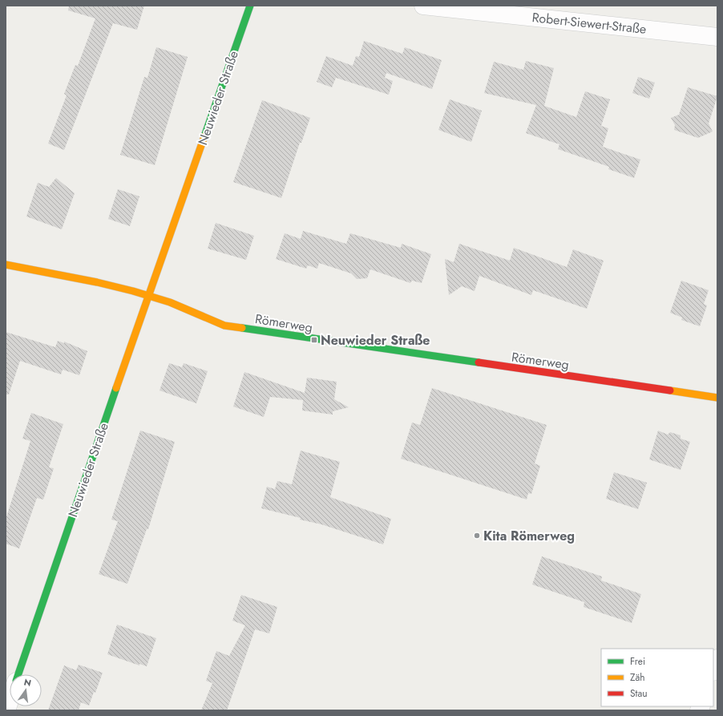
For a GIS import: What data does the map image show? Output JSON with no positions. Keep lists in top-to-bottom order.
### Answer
{
  "streets": {
    "street": ["Robert-Siewert-Straße", "Neuwieder Straße", "Römerweg"]
  },
  "crossings": [
    ["Neuwieder Straße", "Römerweg"]
  ],
  "places": {
    "transit": ["Neuwieder Straße"],
    "other": ["Kita Römerweg"]
  },
  "legend": ["Frei", "Zäh", "Stau"],
  "north": "top"
}
